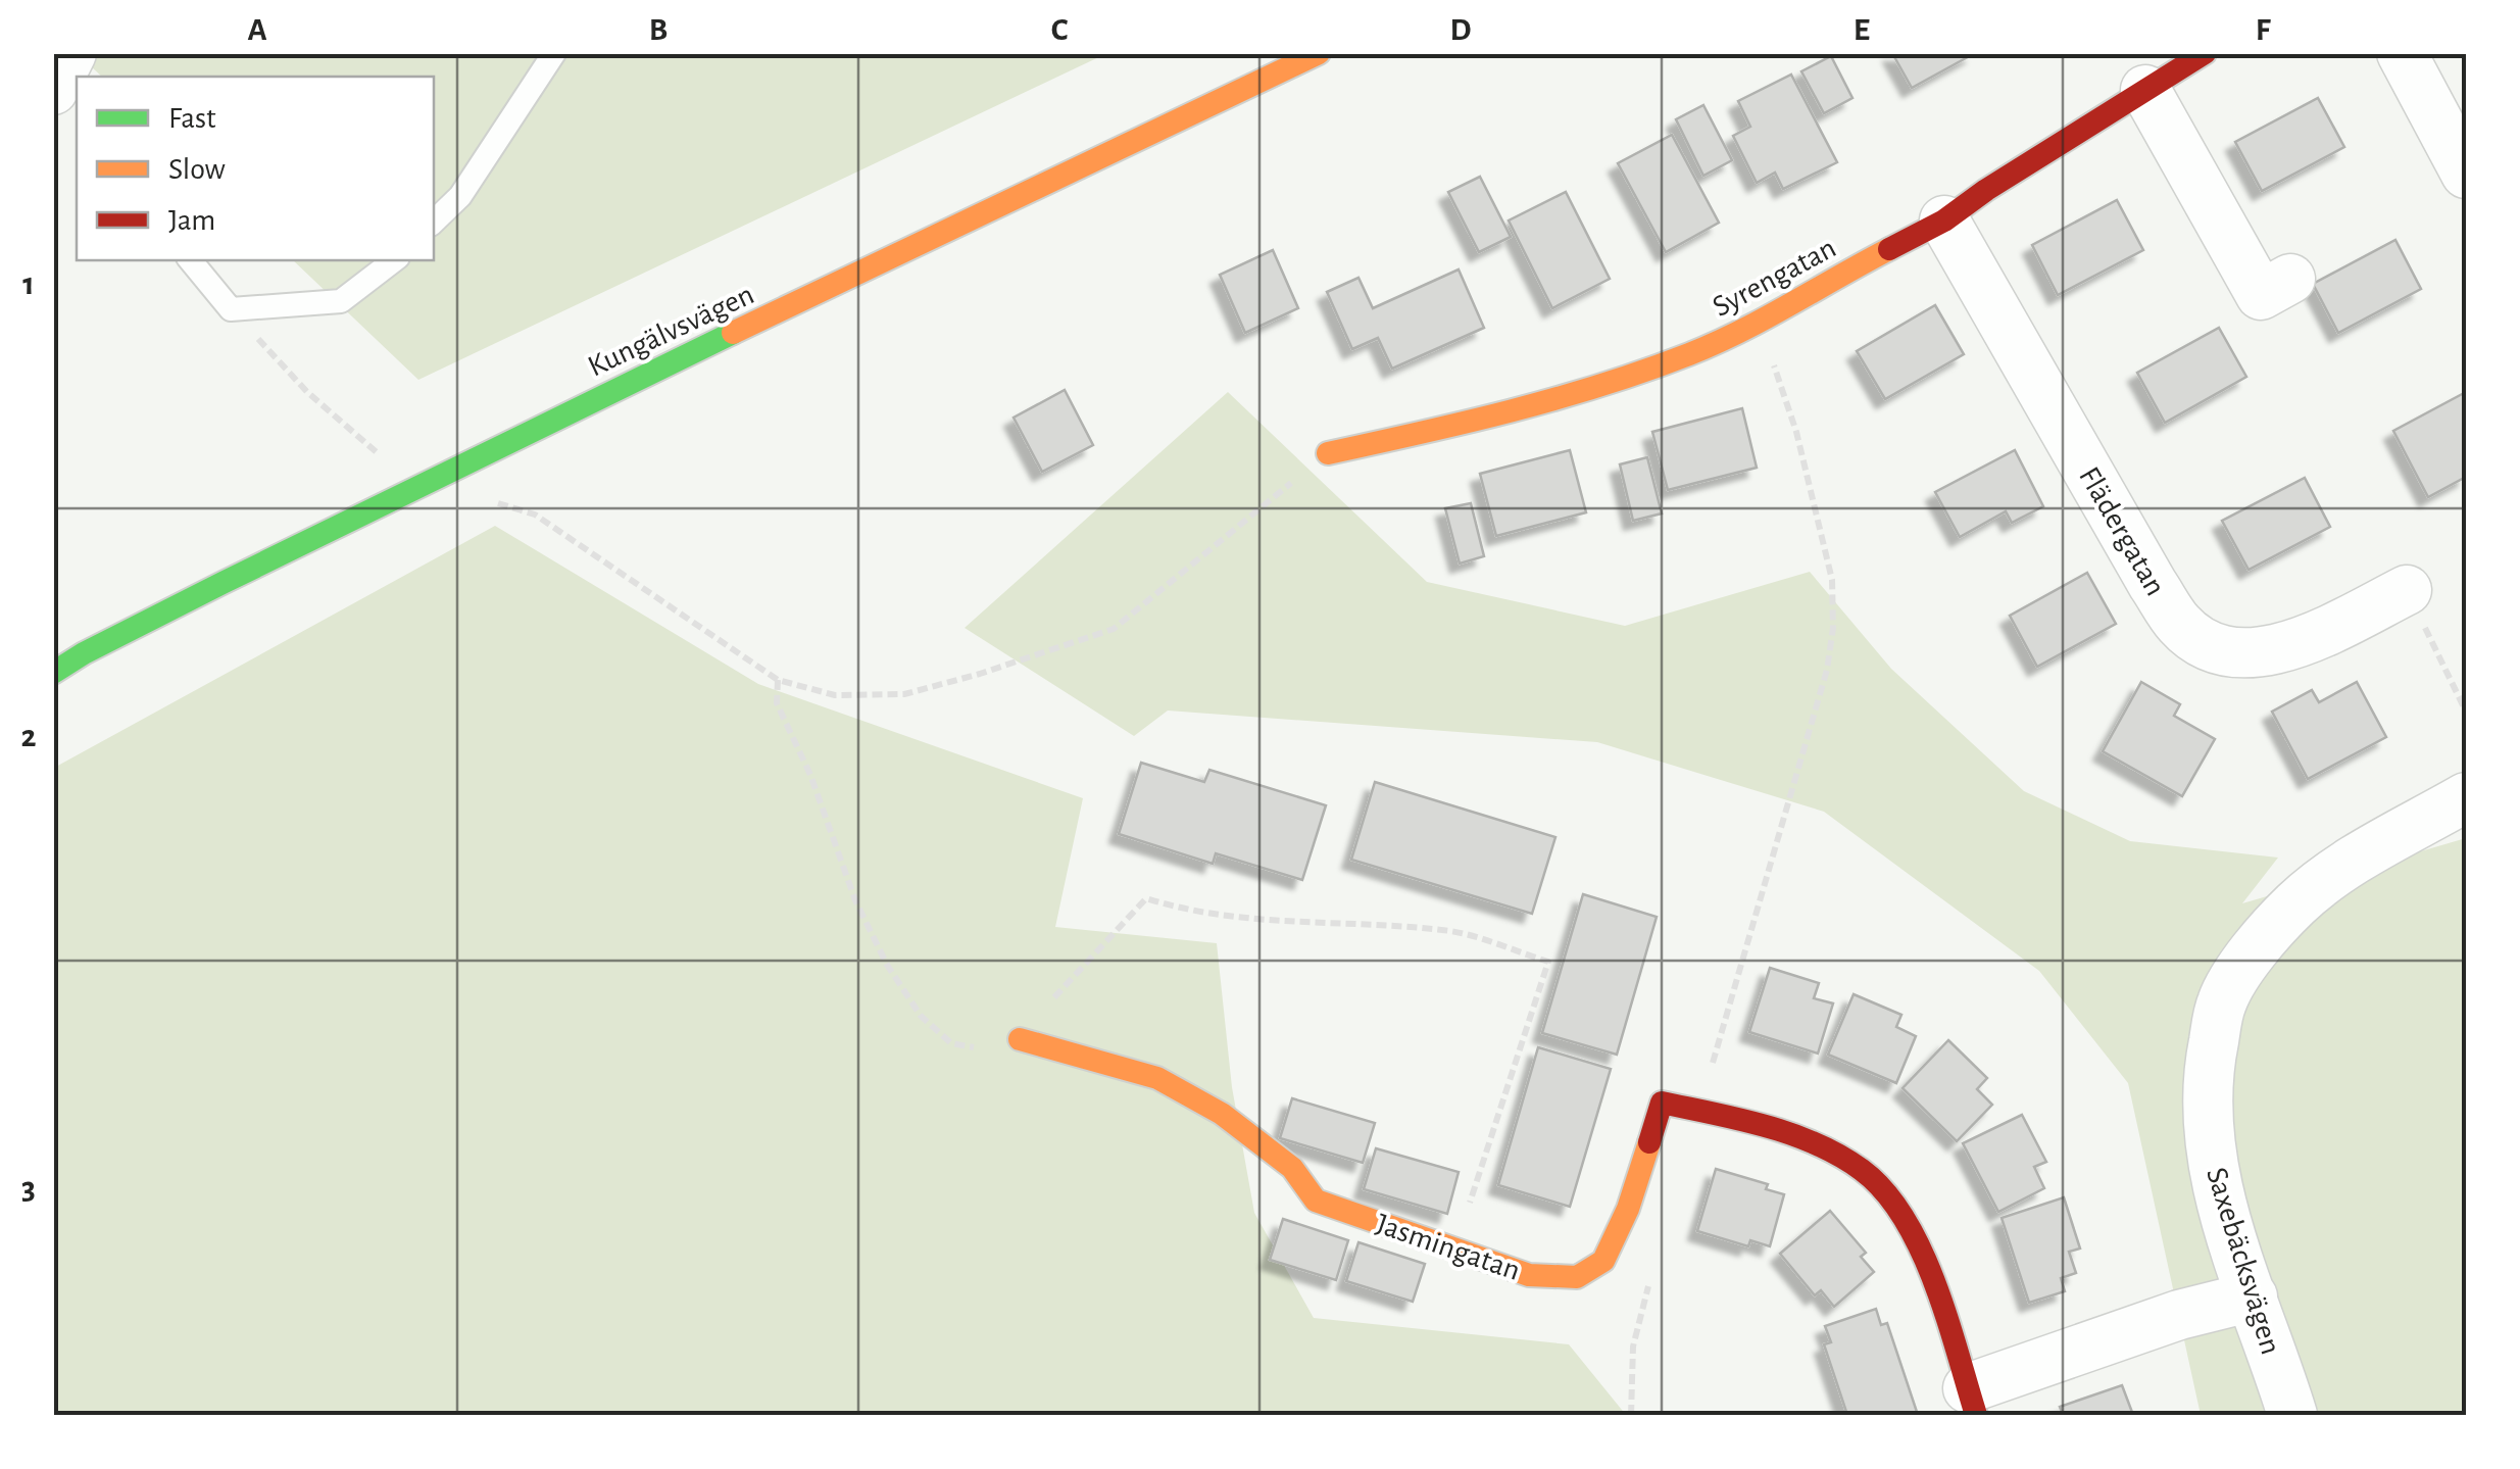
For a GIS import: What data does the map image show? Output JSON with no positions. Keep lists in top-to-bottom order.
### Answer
{
  "streets": {
    "street": [
      "Syrengatan",
      "Kungälvsvägen",
      "Flädergatan",
      "Jasmingatan",
      "Saxebäcksvägen"
    ]
  },
  "crossings": [
    ["Syrengatan", "Flädergatan"],
    ["Jasmingatan", "Saxebäcksvägen"]
  ],
  "legend": ["Fast", "Slow", "Jam"],
  "grid": {
    "columns": [
      "A",
      "B",
      "C",
      "D",
      "E",
      "F"
    ],
    "rows": ["1", "2", "3"]
  }
}
